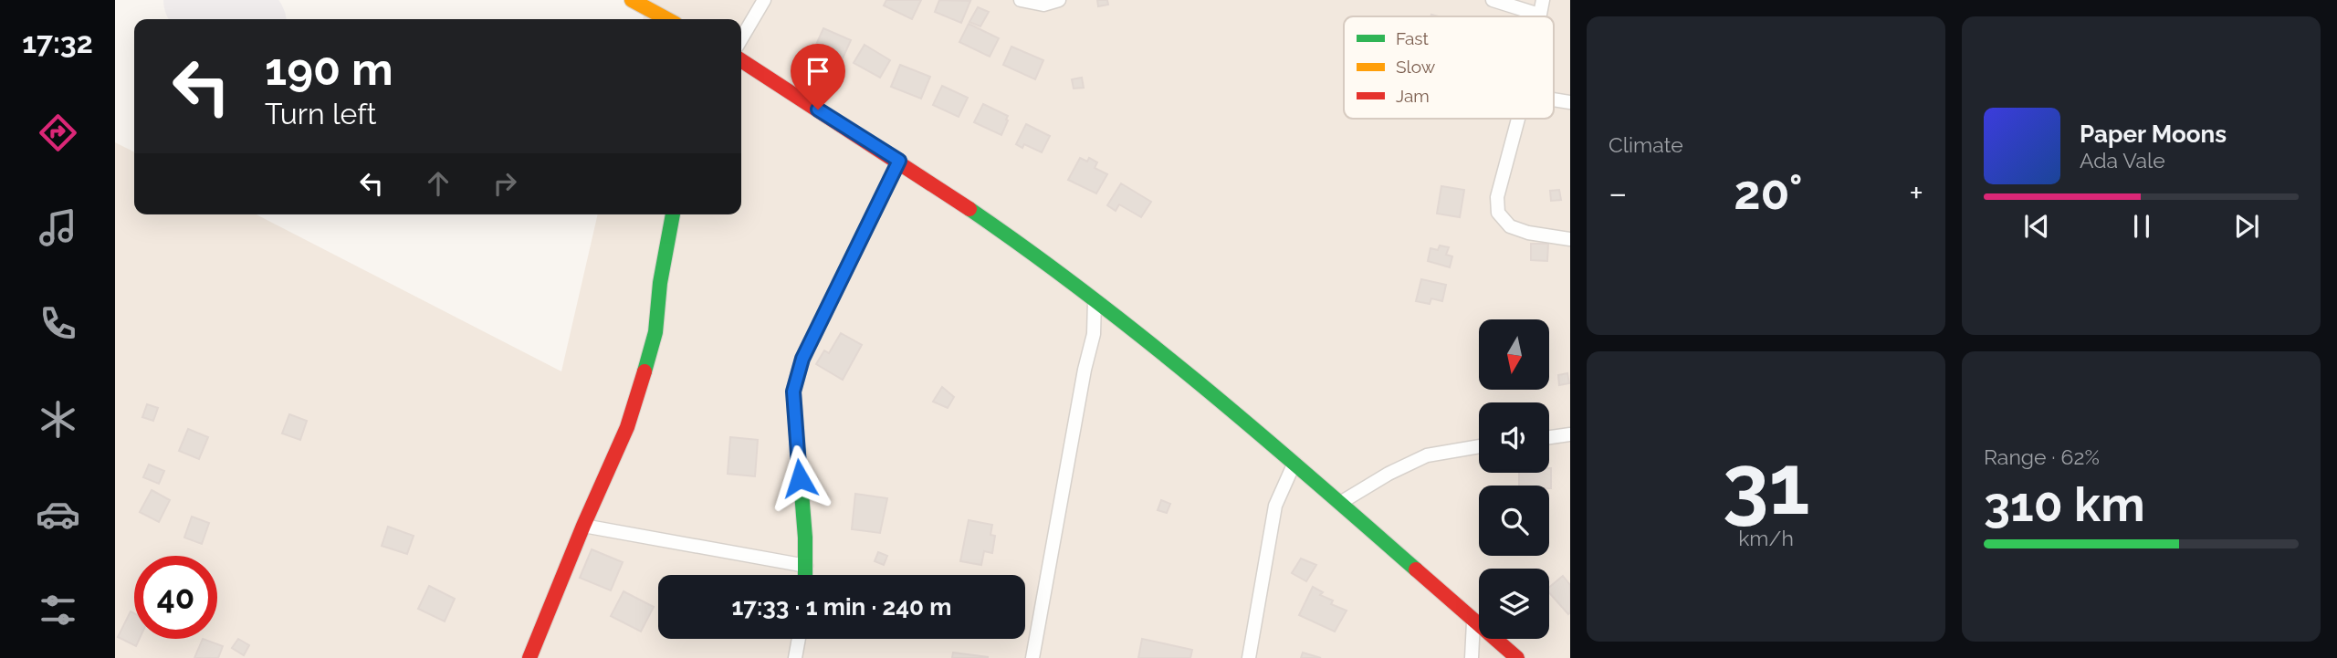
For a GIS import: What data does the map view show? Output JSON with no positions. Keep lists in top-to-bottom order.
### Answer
{
  "legend": ["Fast", "Slow", "Jam"],
  "north": "bottom",
  "page": {
    "tabs": "17:32",
    "tile": [
      "Climate",
      ["31", "km/h"],
      ["Range · 62%", "310 km"]
    ],
    "turn": ["190 m", "Turn left"],
    "song": ["Paper Moons", "Ada Vale"],
    "heat": ["−", "20°", "+"],
    "limit": "40",
    "trip": "17:33 · 1 min · 240 m"
  }
}
